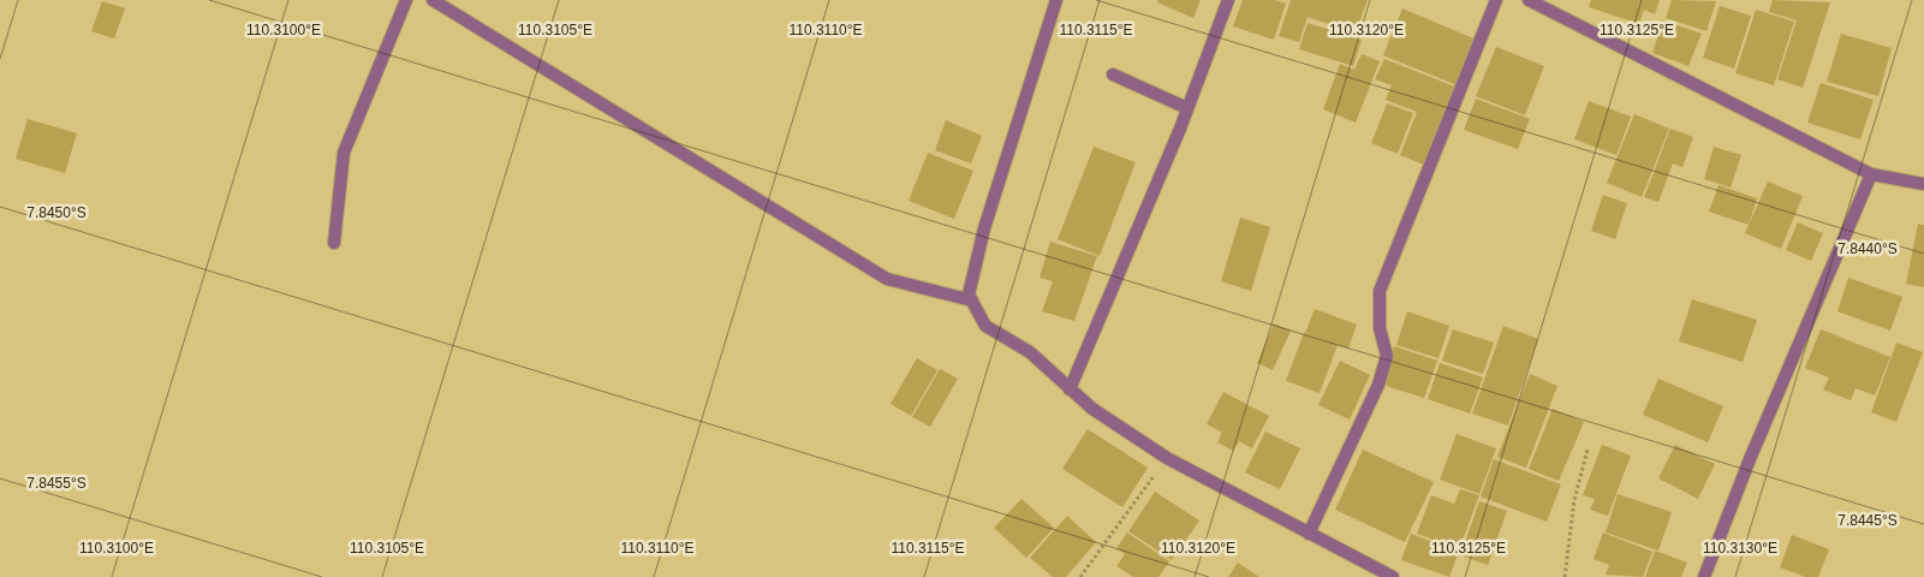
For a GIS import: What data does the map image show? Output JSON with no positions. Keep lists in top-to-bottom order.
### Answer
{
  "coordinates": [
    "110.3100°E",
    "110.3105°E",
    "110.3110°E",
    "110.3115°E",
    "110.3120°E",
    "110.3125°E",
    "7.8450°S",
    "7.8440°S",
    "7.8455°S",
    "7.8445°S",
    "110.3130°E"
  ]
}
